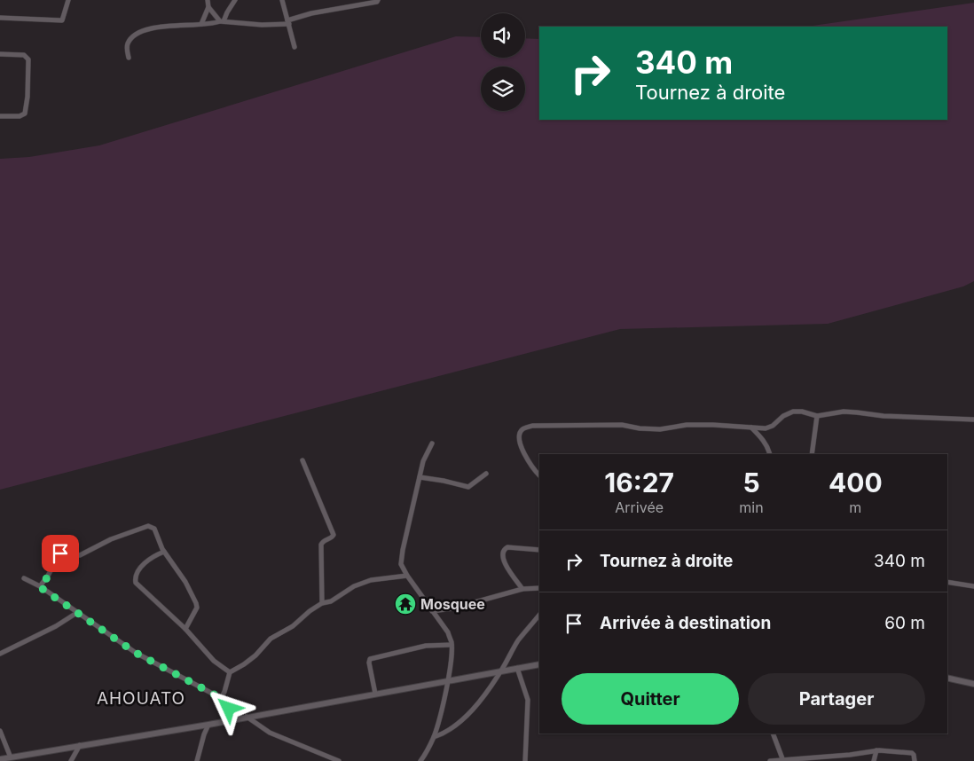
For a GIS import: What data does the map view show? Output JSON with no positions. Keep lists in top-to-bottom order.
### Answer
{
  "districts": ["AHOUATO"],
  "places": {
    "temple": ["Mosquee"]
  },
  "page": {
    "turn": ["340 m", "Tournez à droite"],
    "eta": [
      "16:27",
      "Arrivée",
      "5",
      "min",
      "400",
      "m"
    ],
    "list": [
      {
        "name": "Tournez à droite",
        "value": "340 m"
      },
      {
        "name": "Arrivée à destination",
        "value": "60 m"
      }
    ],
    "buttons": ["Quitter", "Partager"]
  }
}
